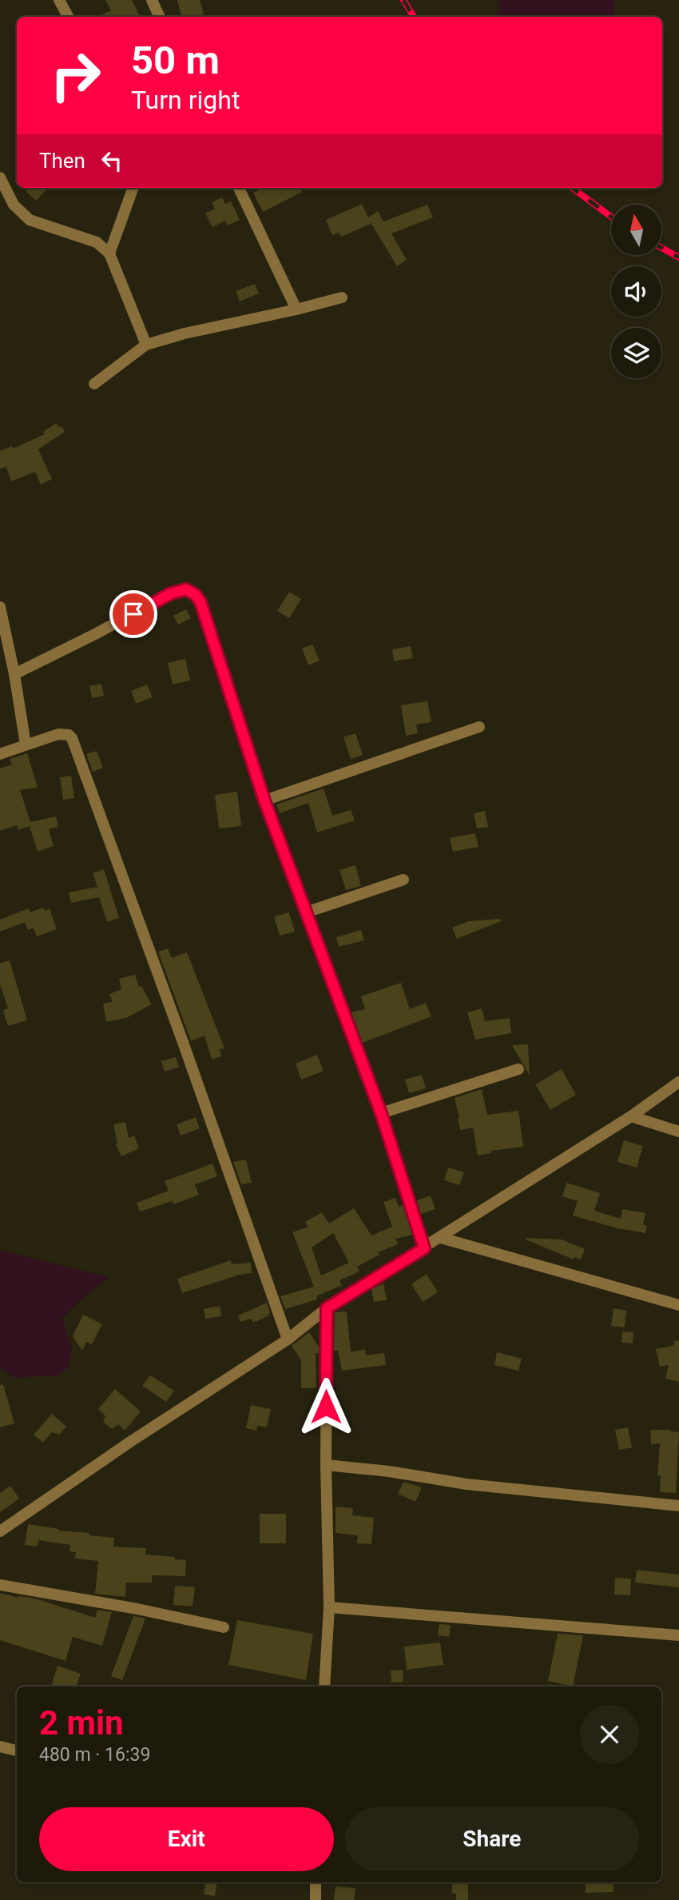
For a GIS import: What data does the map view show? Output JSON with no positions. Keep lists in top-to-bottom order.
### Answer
{
  "north": "top",
  "page": {
    "turn": ["50 m", "Turn right"],
    "then": "Then",
    "heading": ["2 min", "480 m · 16:39"],
    "buttons": ["Exit", "Share"]
  }
}
